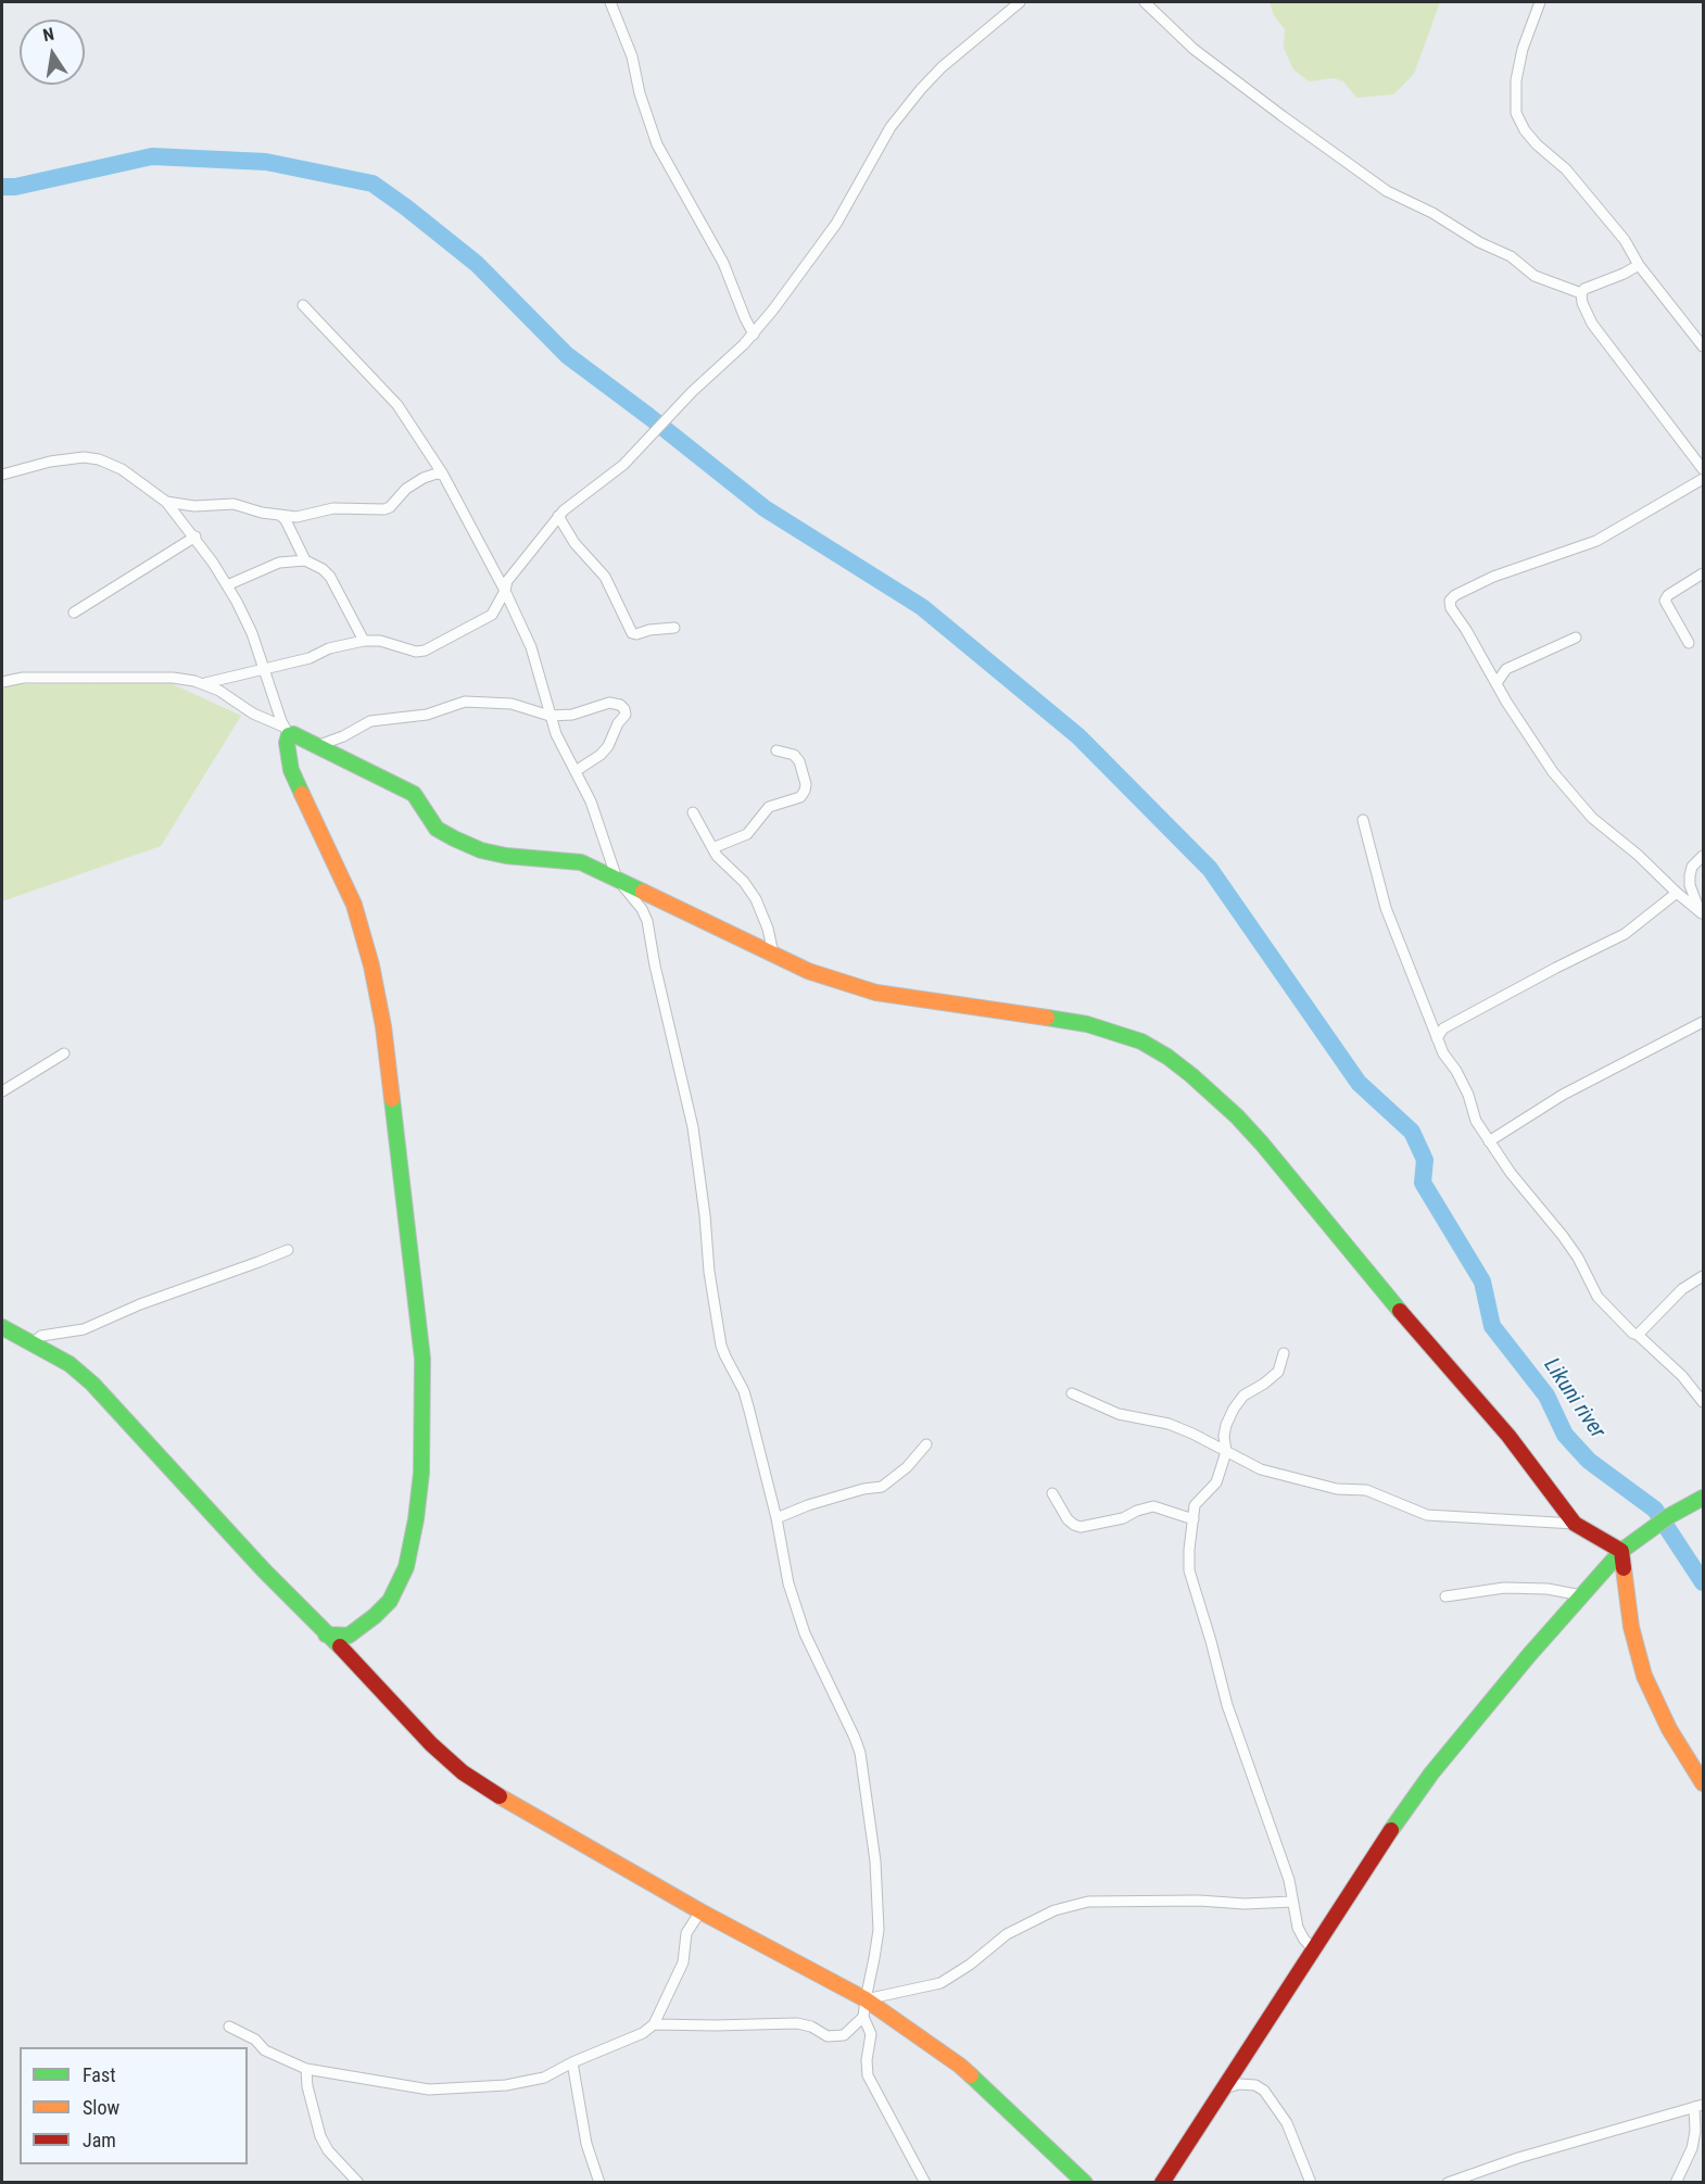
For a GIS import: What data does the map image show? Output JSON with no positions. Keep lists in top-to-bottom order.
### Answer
{
  "water": ["Likuni river"],
  "legend": ["Fast", "Slow", "Jam"],
  "north": "top"
}
